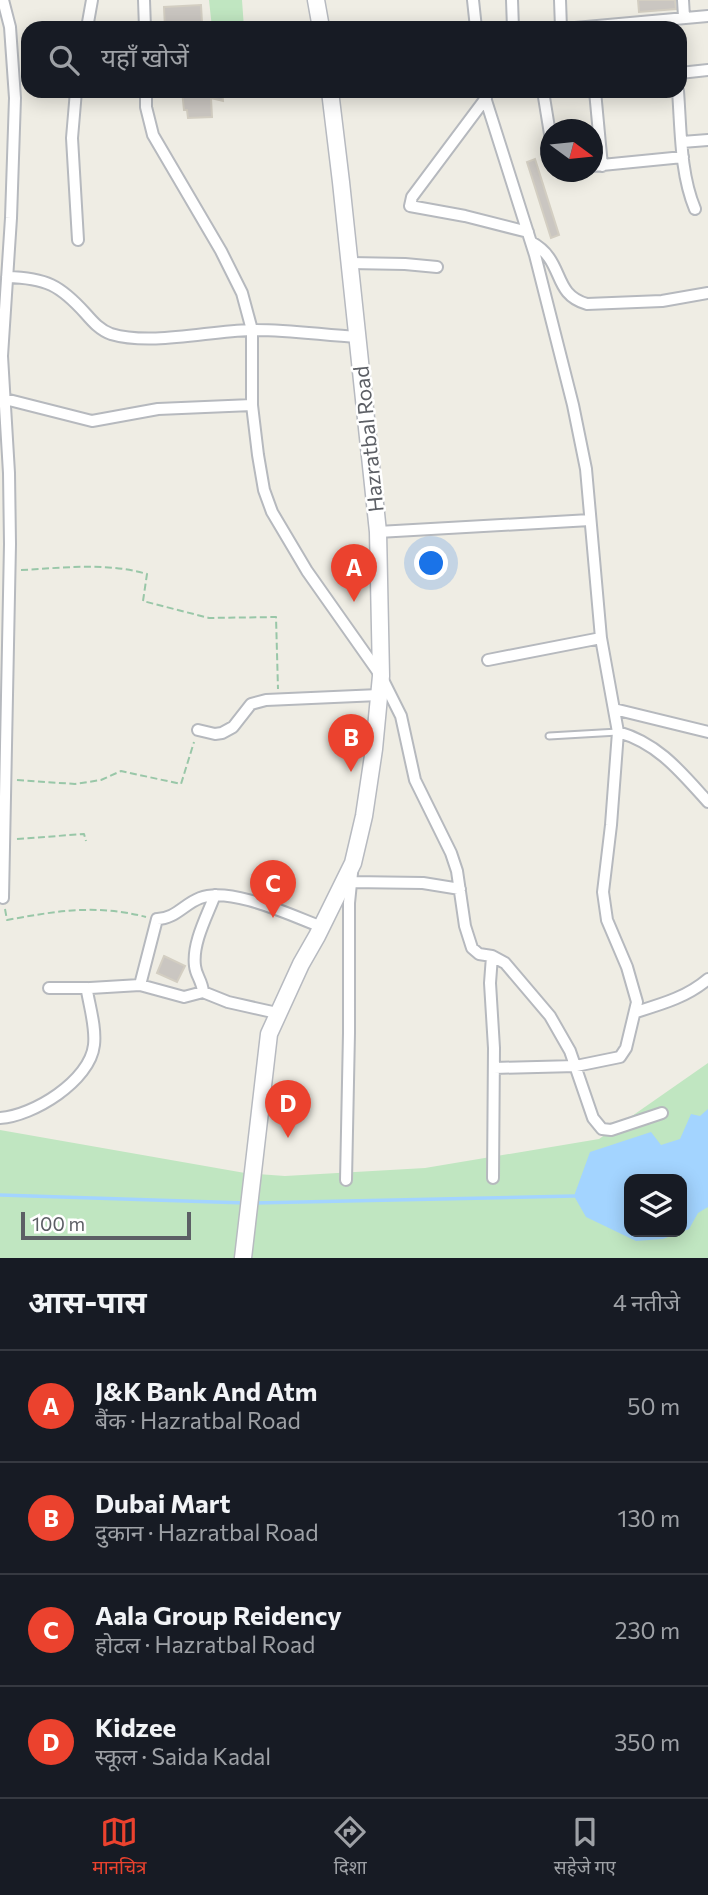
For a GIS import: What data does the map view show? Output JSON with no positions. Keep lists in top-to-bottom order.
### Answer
{
  "streets": {
    "main road": ["Hazratbal Road"]
  },
  "scale_bar": "100 m",
  "north": "right",
  "page": {
    "search": "यहाँ खोजें",
    "pins": [
      "A",
      "B",
      "C",
      "D"
    ],
    "scale": "100 m",
    "heading": ["आस-पास", "4 नतीजे"],
    "list": [
      {
        "mark": "A",
        "name": "J&K Bank And Atm",
        "note": "बैंक · Hazratbal Road",
        "value": "50 m"
      },
      {
        "mark": "B",
        "name": "Dubai Mart",
        "note": "दुकान · Hazratbal Road",
        "value": "130 m"
      },
      {
        "mark": "C",
        "name": "Aala Group Reidency",
        "note": "होटल · Hazratbal Road",
        "value": "230 m"
      },
      {
        "mark": "D",
        "name": "Kidzee",
        "note": "स्कूल · Saida Kadal",
        "value": "350 m"
      }
    ],
    "nav": ["मानचित्र", "दिशा", "सहेजे गए"]
  }
}
